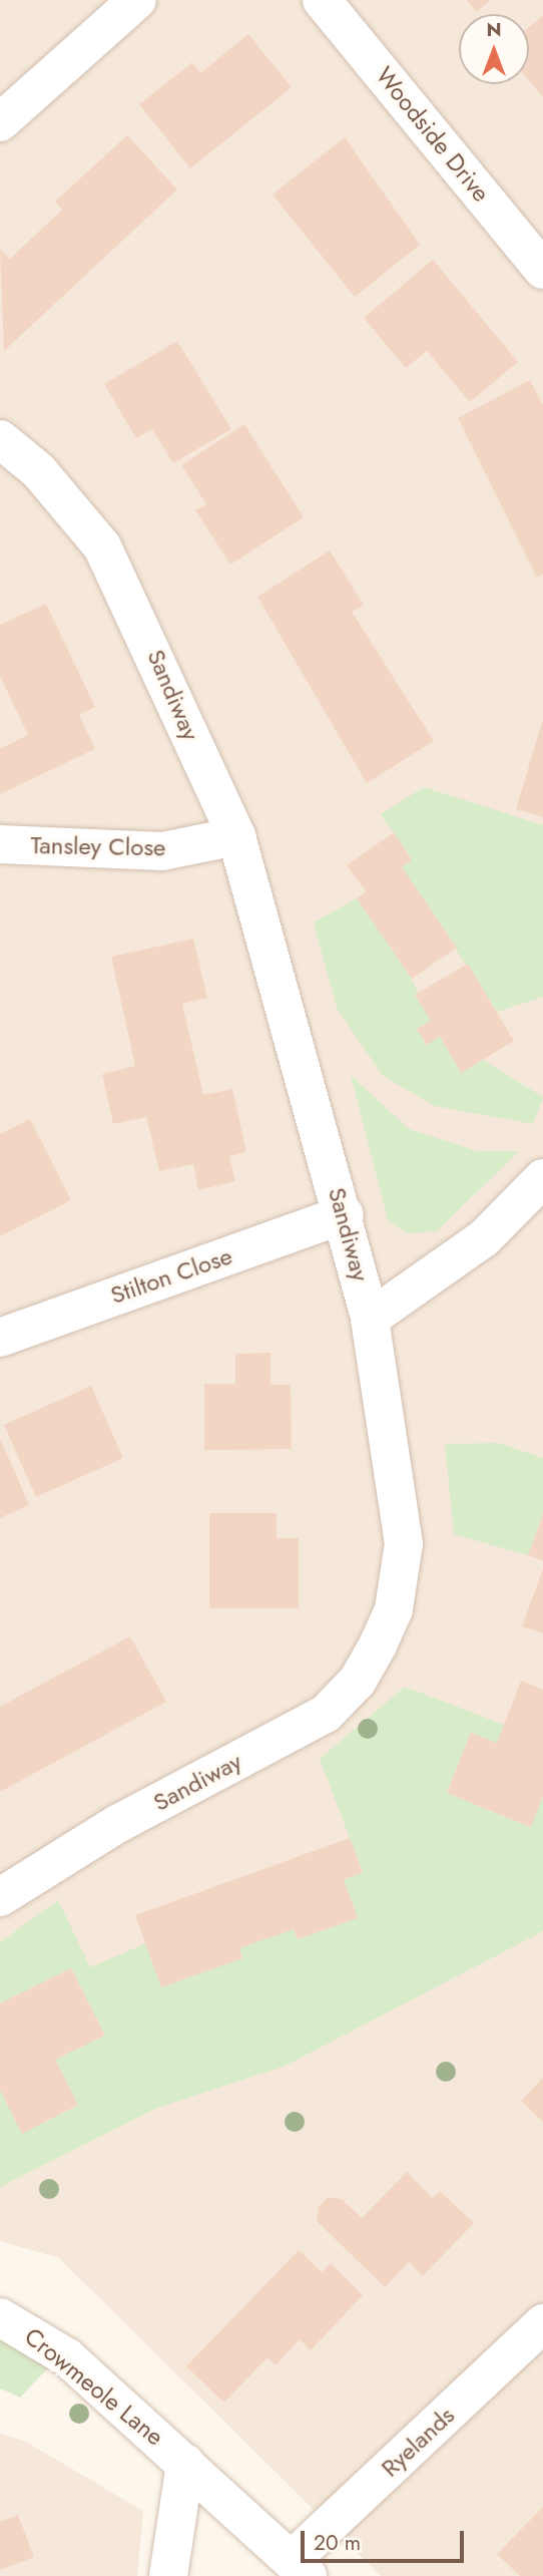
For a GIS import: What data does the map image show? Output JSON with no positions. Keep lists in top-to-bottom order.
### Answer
{
  "streets": {
    "street": [
      "Woodside Drive",
      "Sandiway",
      "Tansley Close",
      "Stilton Close",
      "Crowmeole Lane",
      "Ryelands"
    ]
  },
  "crossings": [
    ["Sandiway", "Tansley Close"],
    ["Sandiway", "Stilton Close"],
    ["Crowmeole Lane", "Ryelands"]
  ],
  "scale_bar": "20 m",
  "north": "top"
}
